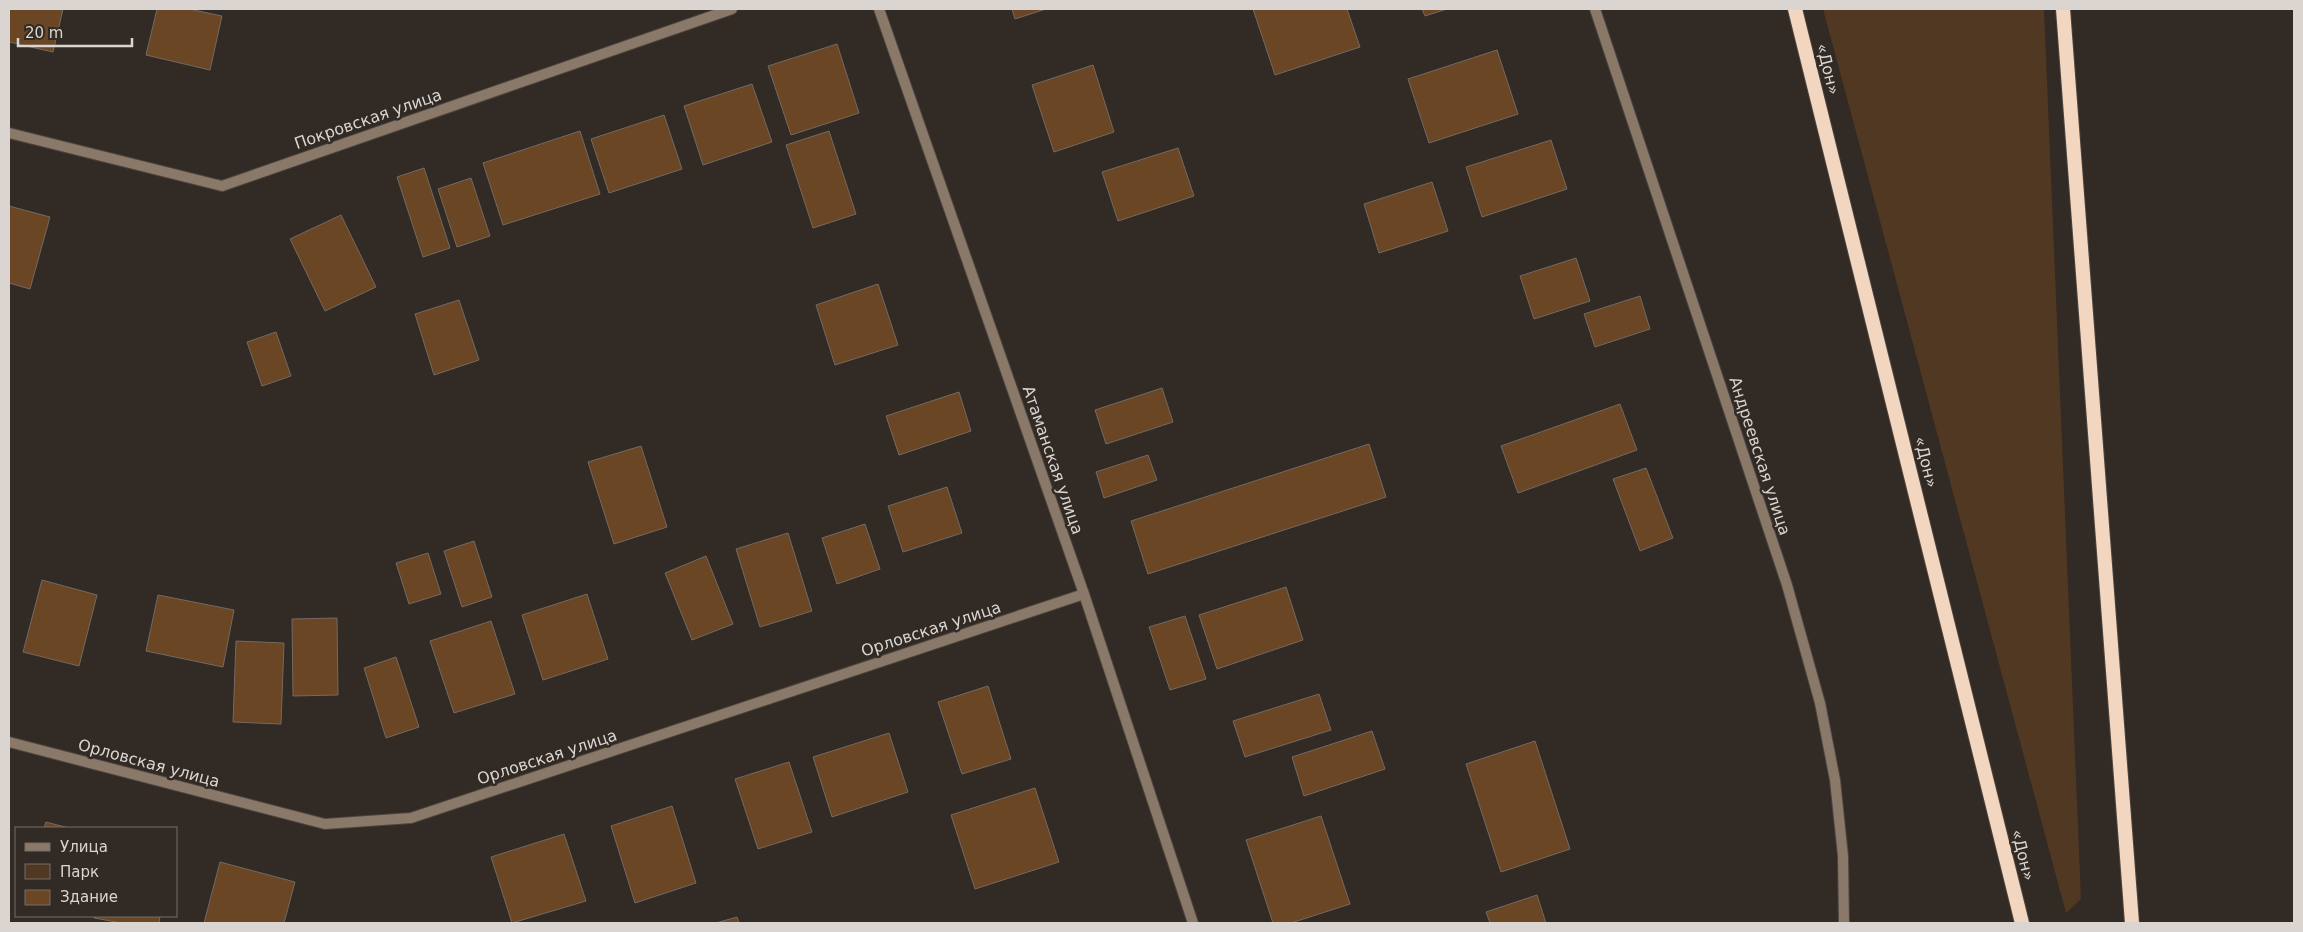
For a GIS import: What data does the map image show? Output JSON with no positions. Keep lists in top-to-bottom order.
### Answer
{
  "streets": {
    "highway": ["«Дон»"],
    "street": [
      "Покровская улица",
      "Андреевская улица",
      "Атаманская улица",
      "Орловская улица"
    ]
  },
  "crossings": [
    ["Атаманская улица", "Орловская улица"]
  ],
  "legend": ["Улица", "Парк", "Здание"],
  "scale_bar": "20 m"
}
